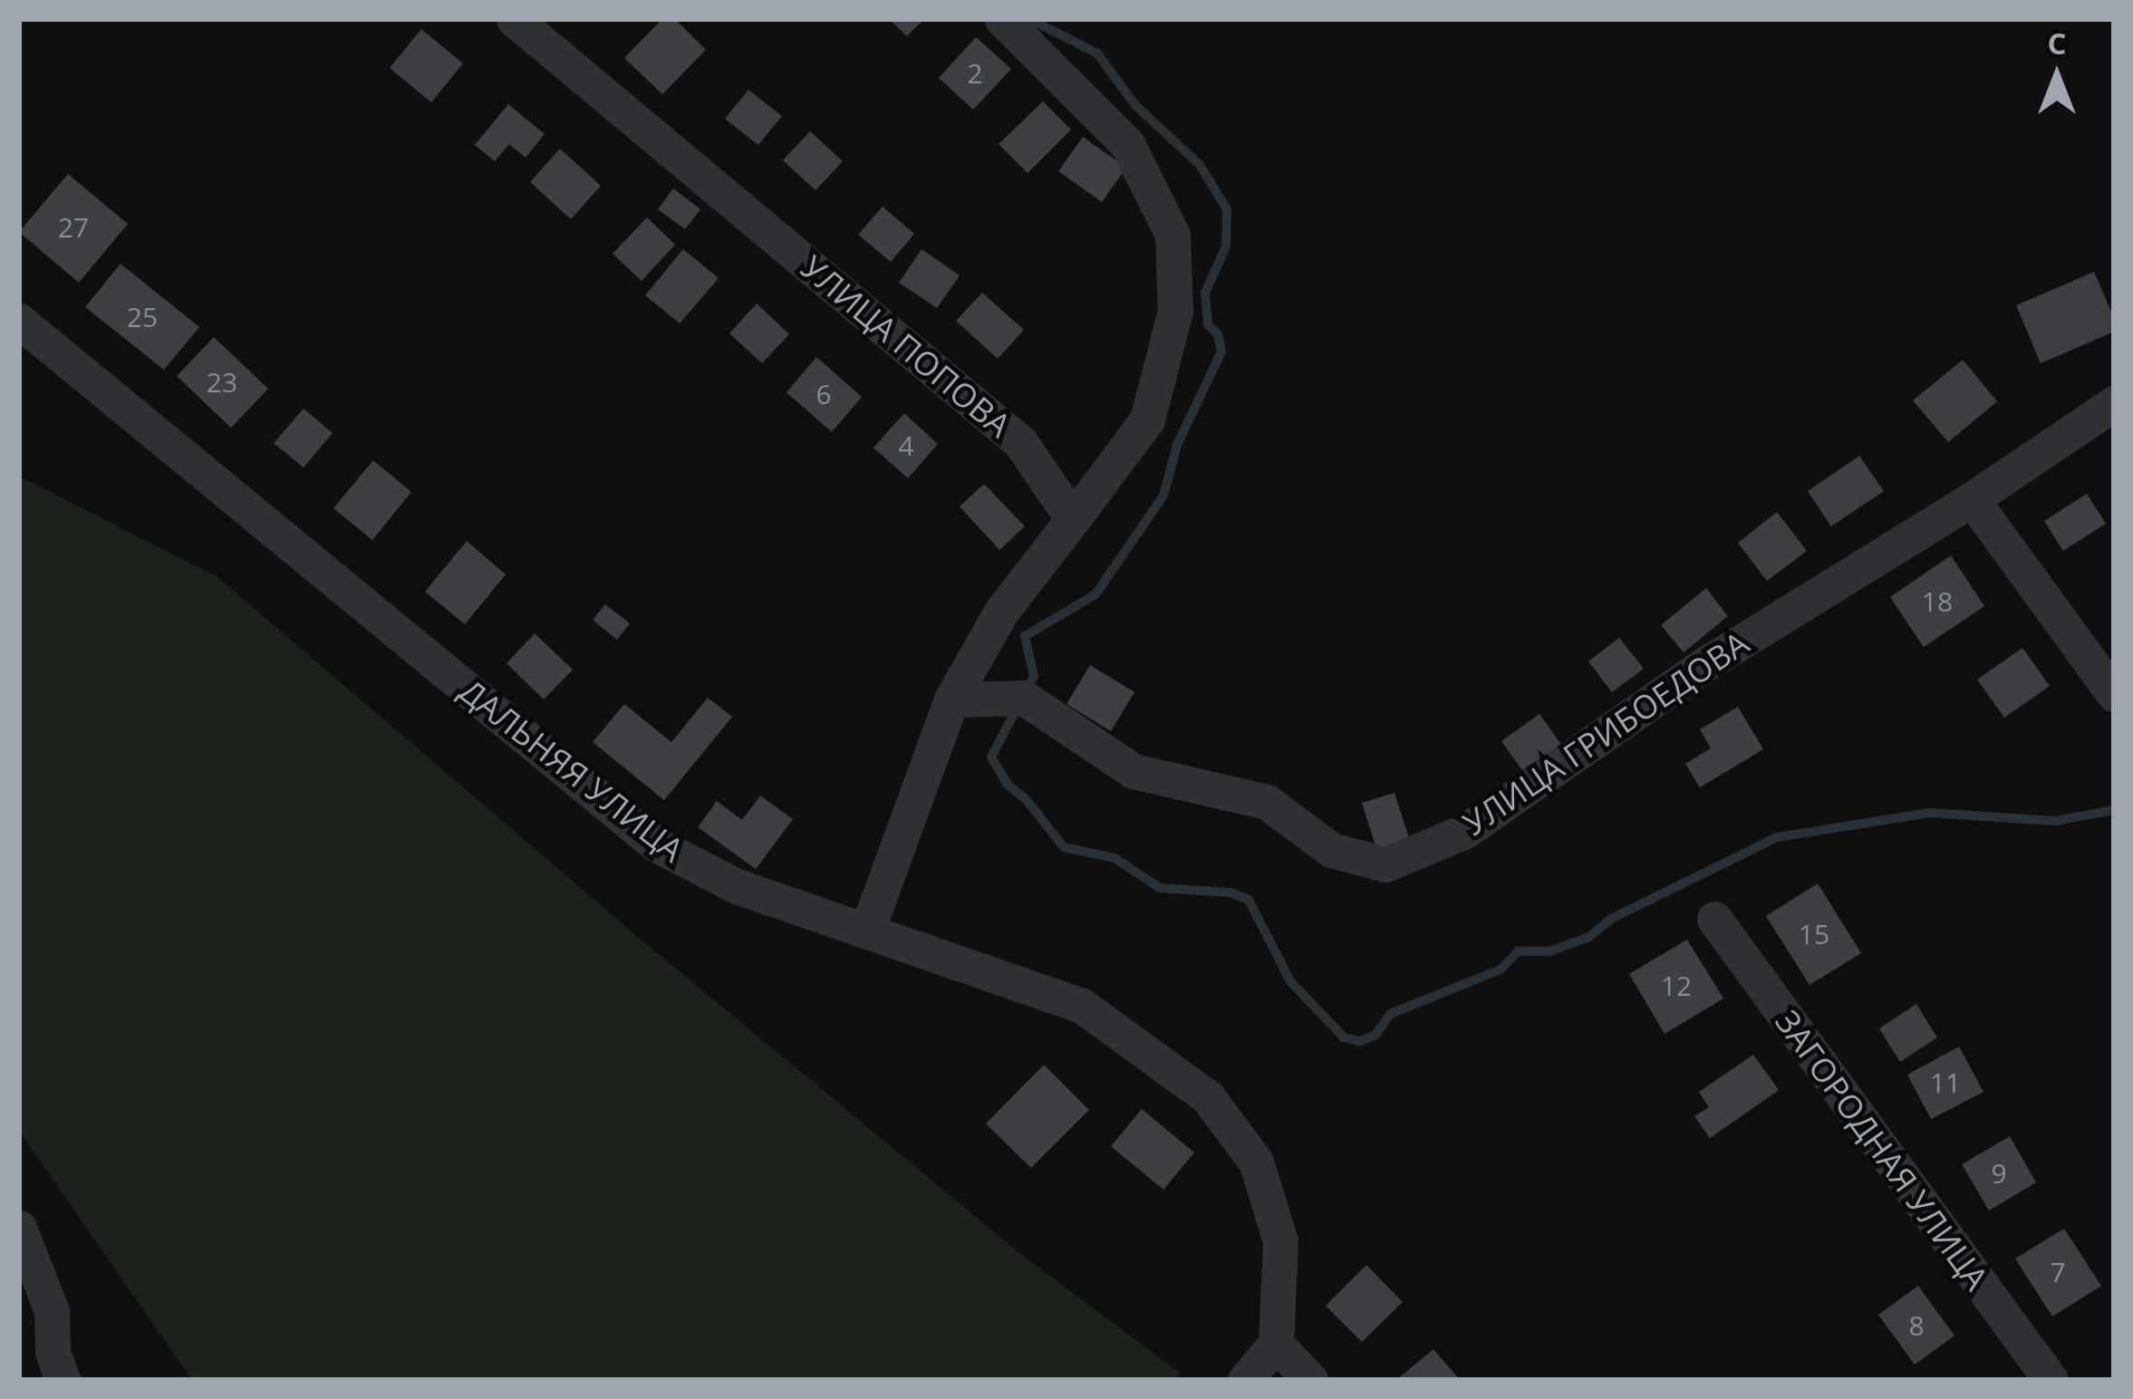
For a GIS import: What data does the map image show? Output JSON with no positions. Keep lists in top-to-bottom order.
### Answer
{
  "streets": {
    "street": [
      "УЛИЦА ПОПОВА",
      "УЛИЦА ГРИБОЕДОВА",
      "ДАЛЬНЯЯ УЛИЦА",
      "ЗАГОРОДНАЯ УЛИЦА"
    ]
  },
  "house_numbers": [
    "2",
    "27",
    "25",
    "23",
    "6",
    "4",
    "18",
    "15",
    "12",
    "11",
    "9",
    "7",
    "8"
  ],
  "north": "top"
}
